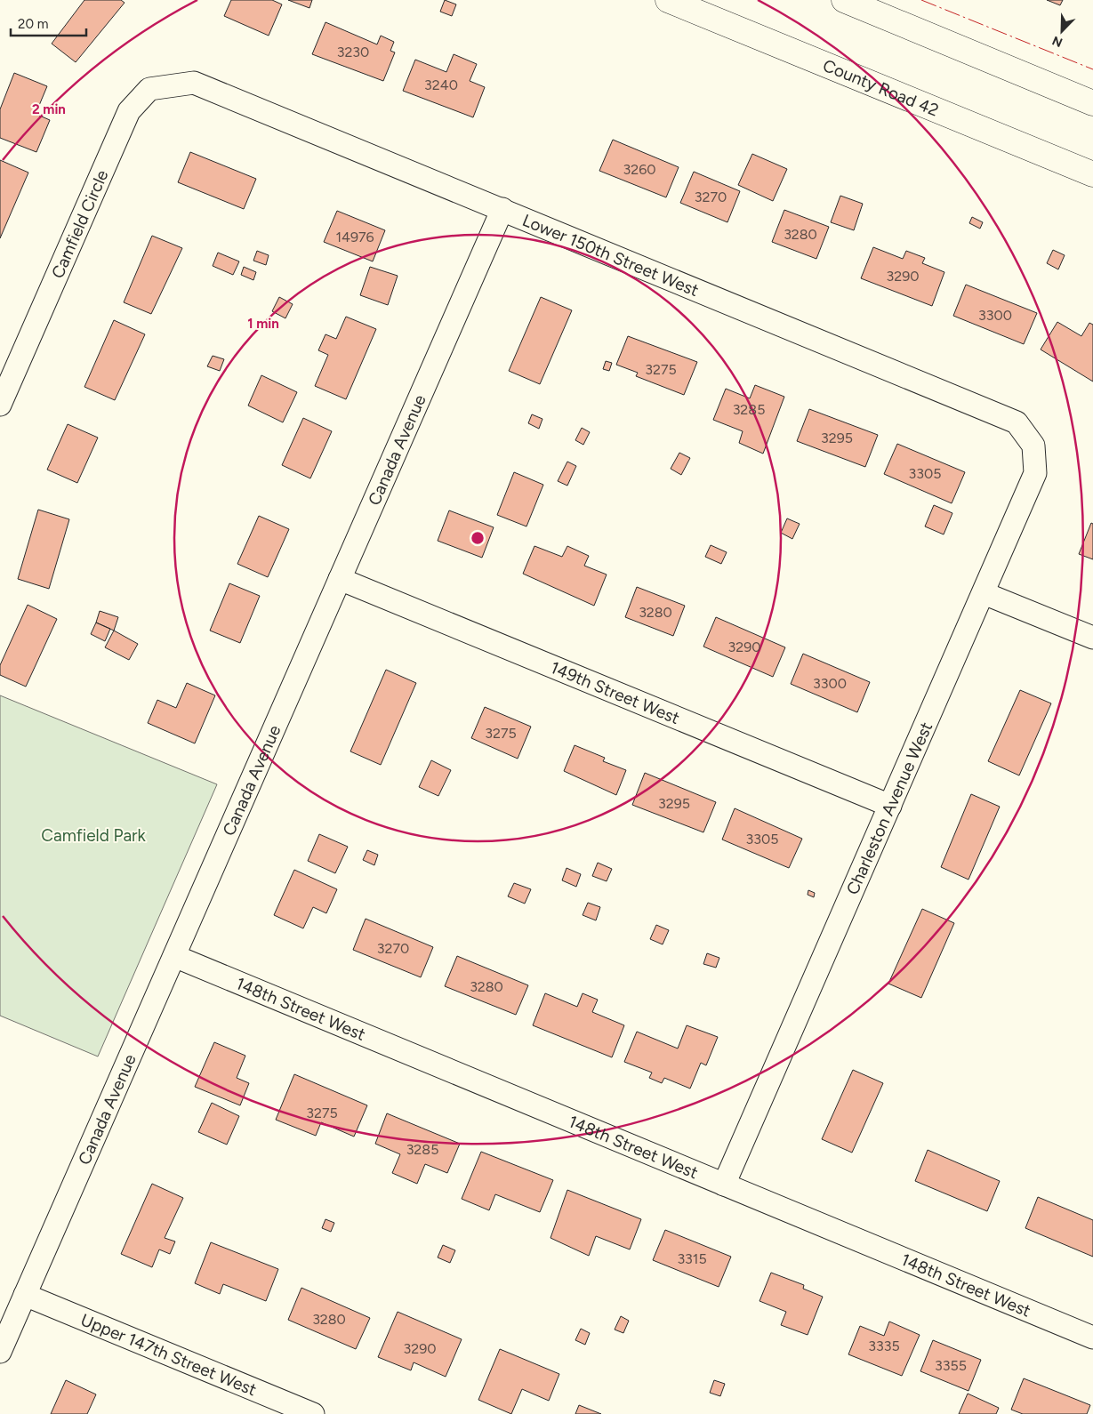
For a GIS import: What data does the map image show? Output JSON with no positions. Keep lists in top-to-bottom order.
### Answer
{
  "streets": {
    "highway": ["County Road 42"],
    "street": [
      "Camfield Circle",
      "Lower 150th Street West",
      "Canada Avenue",
      "149th Street West",
      "Charleston Avenue West",
      "148th Street West",
      "Upper 147th Street West"
    ]
  },
  "crossings": [
    ["Camfield Circle", "Lower 150th Street West"],
    ["Lower 150th Street West", "Canada Avenue"],
    ["Lower 150th Street West", "Charleston Avenue West"],
    ["Canada Avenue", "149th Street West"],
    ["Canada Avenue", "148th Street West"],
    ["Canada Avenue", "Upper 147th Street West"],
    ["149th Street West", "Charleston Avenue West"],
    ["Charleston Avenue West", "148th Street West"]
  ],
  "parks": ["Camfield Park"],
  "house_numbers": [
    "3230",
    "3240",
    "3260",
    "3270",
    "3280",
    "14976",
    "3290",
    "3300",
    "3275",
    "3285",
    "3295",
    "3305",
    "3280",
    "3290",
    "3300",
    "3275",
    "3295",
    "3305",
    "3270",
    "3280",
    "3275",
    "3285",
    "3315",
    "3280",
    "3335",
    "3290",
    "3355"
  ],
  "scale_bar": "20 m",
  "north": "bottom left",
  "rings": ["2 min", "1 min"]
}
